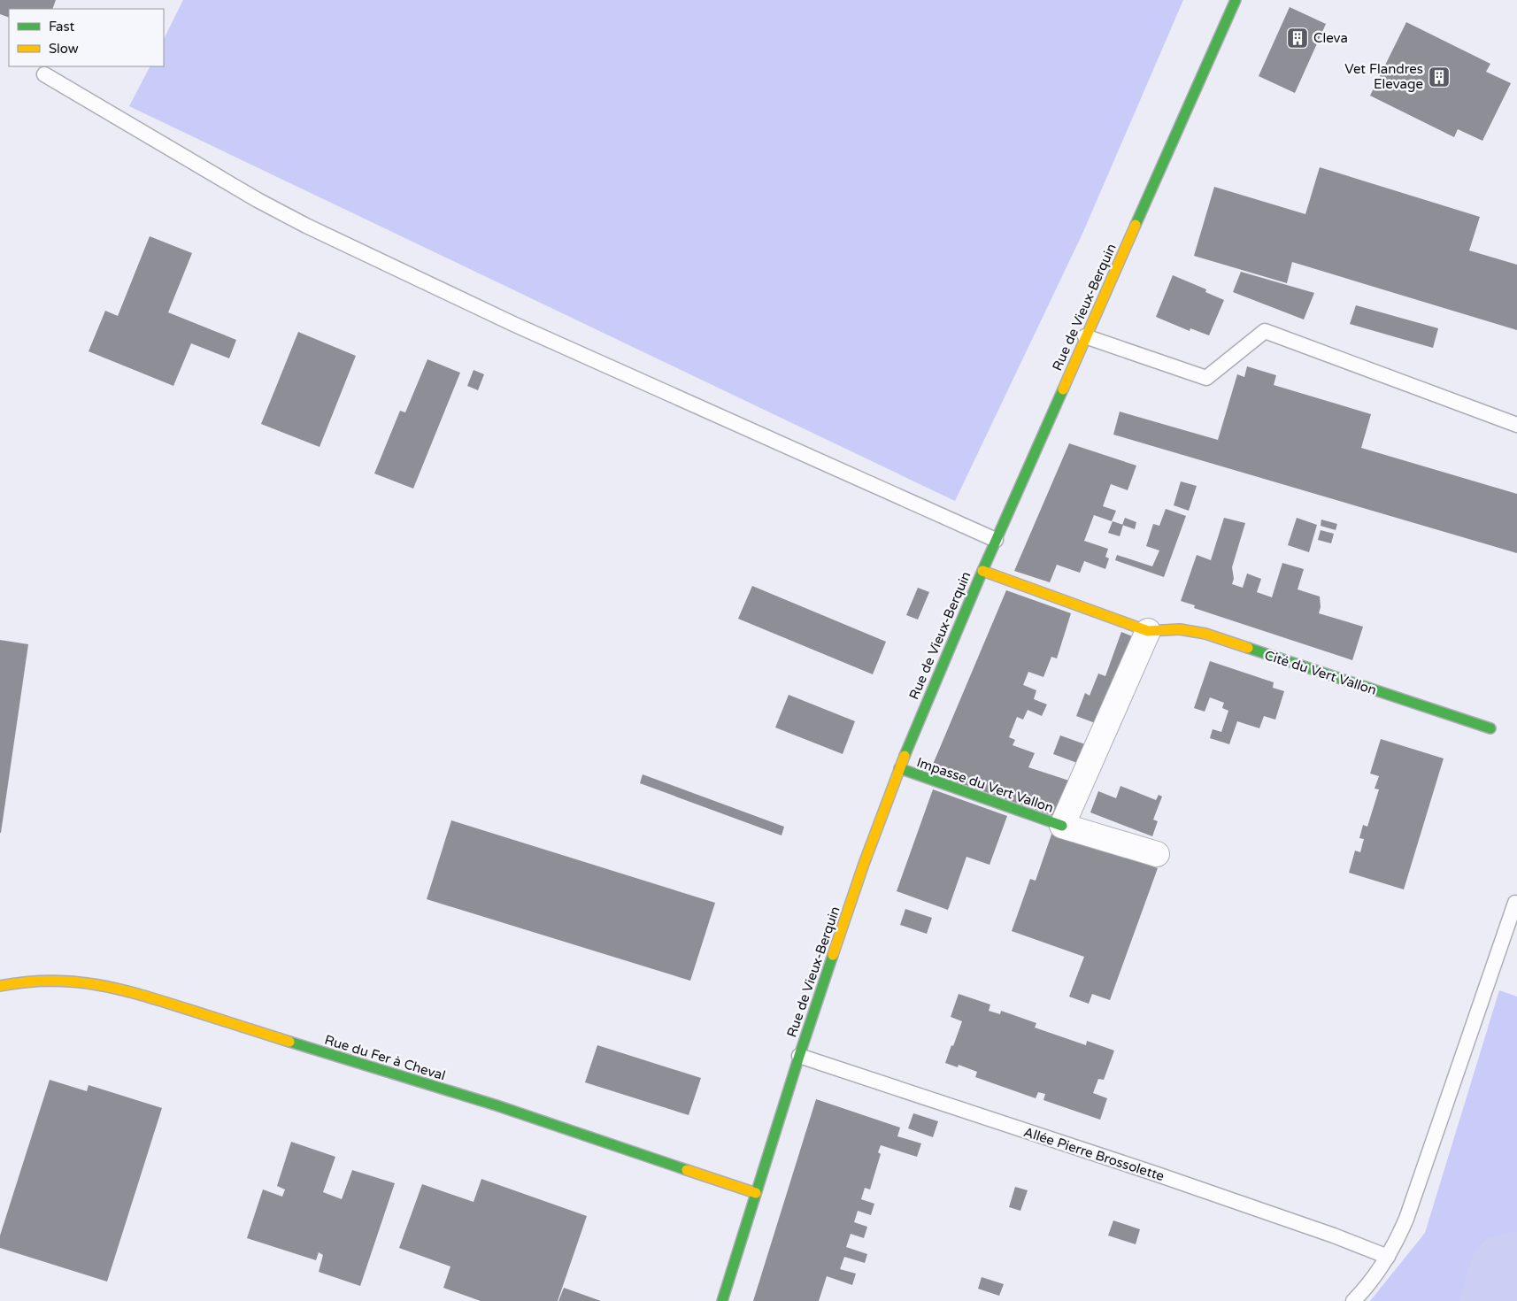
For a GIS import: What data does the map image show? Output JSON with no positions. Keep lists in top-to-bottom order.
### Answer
{
  "streets": {
    "street": [
      "Rue de Vieux-Berquin",
      "Cité du Vert Vallon",
      "Impasse du Vert Vallon",
      "Rue du Fer à Cheval"
    ],
    "lane": ["Allée Pierre Brossolette"]
  },
  "crossings": [
    ["Rue de Vieux-Berquin", "Cité du Vert Vallon"],
    ["Rue de Vieux-Berquin", "Impasse du Vert Vallon"],
    ["Rue de Vieux-Berquin", "Rue du Fer à Cheval"],
    ["Rue de Vieux-Berquin", "Allée Pierre Brossolette"]
  ],
  "places": {
    "building": ["Cleva", "Vet Flandres Elevage"]
  },
  "legend": ["Fast", "Slow"]
}
